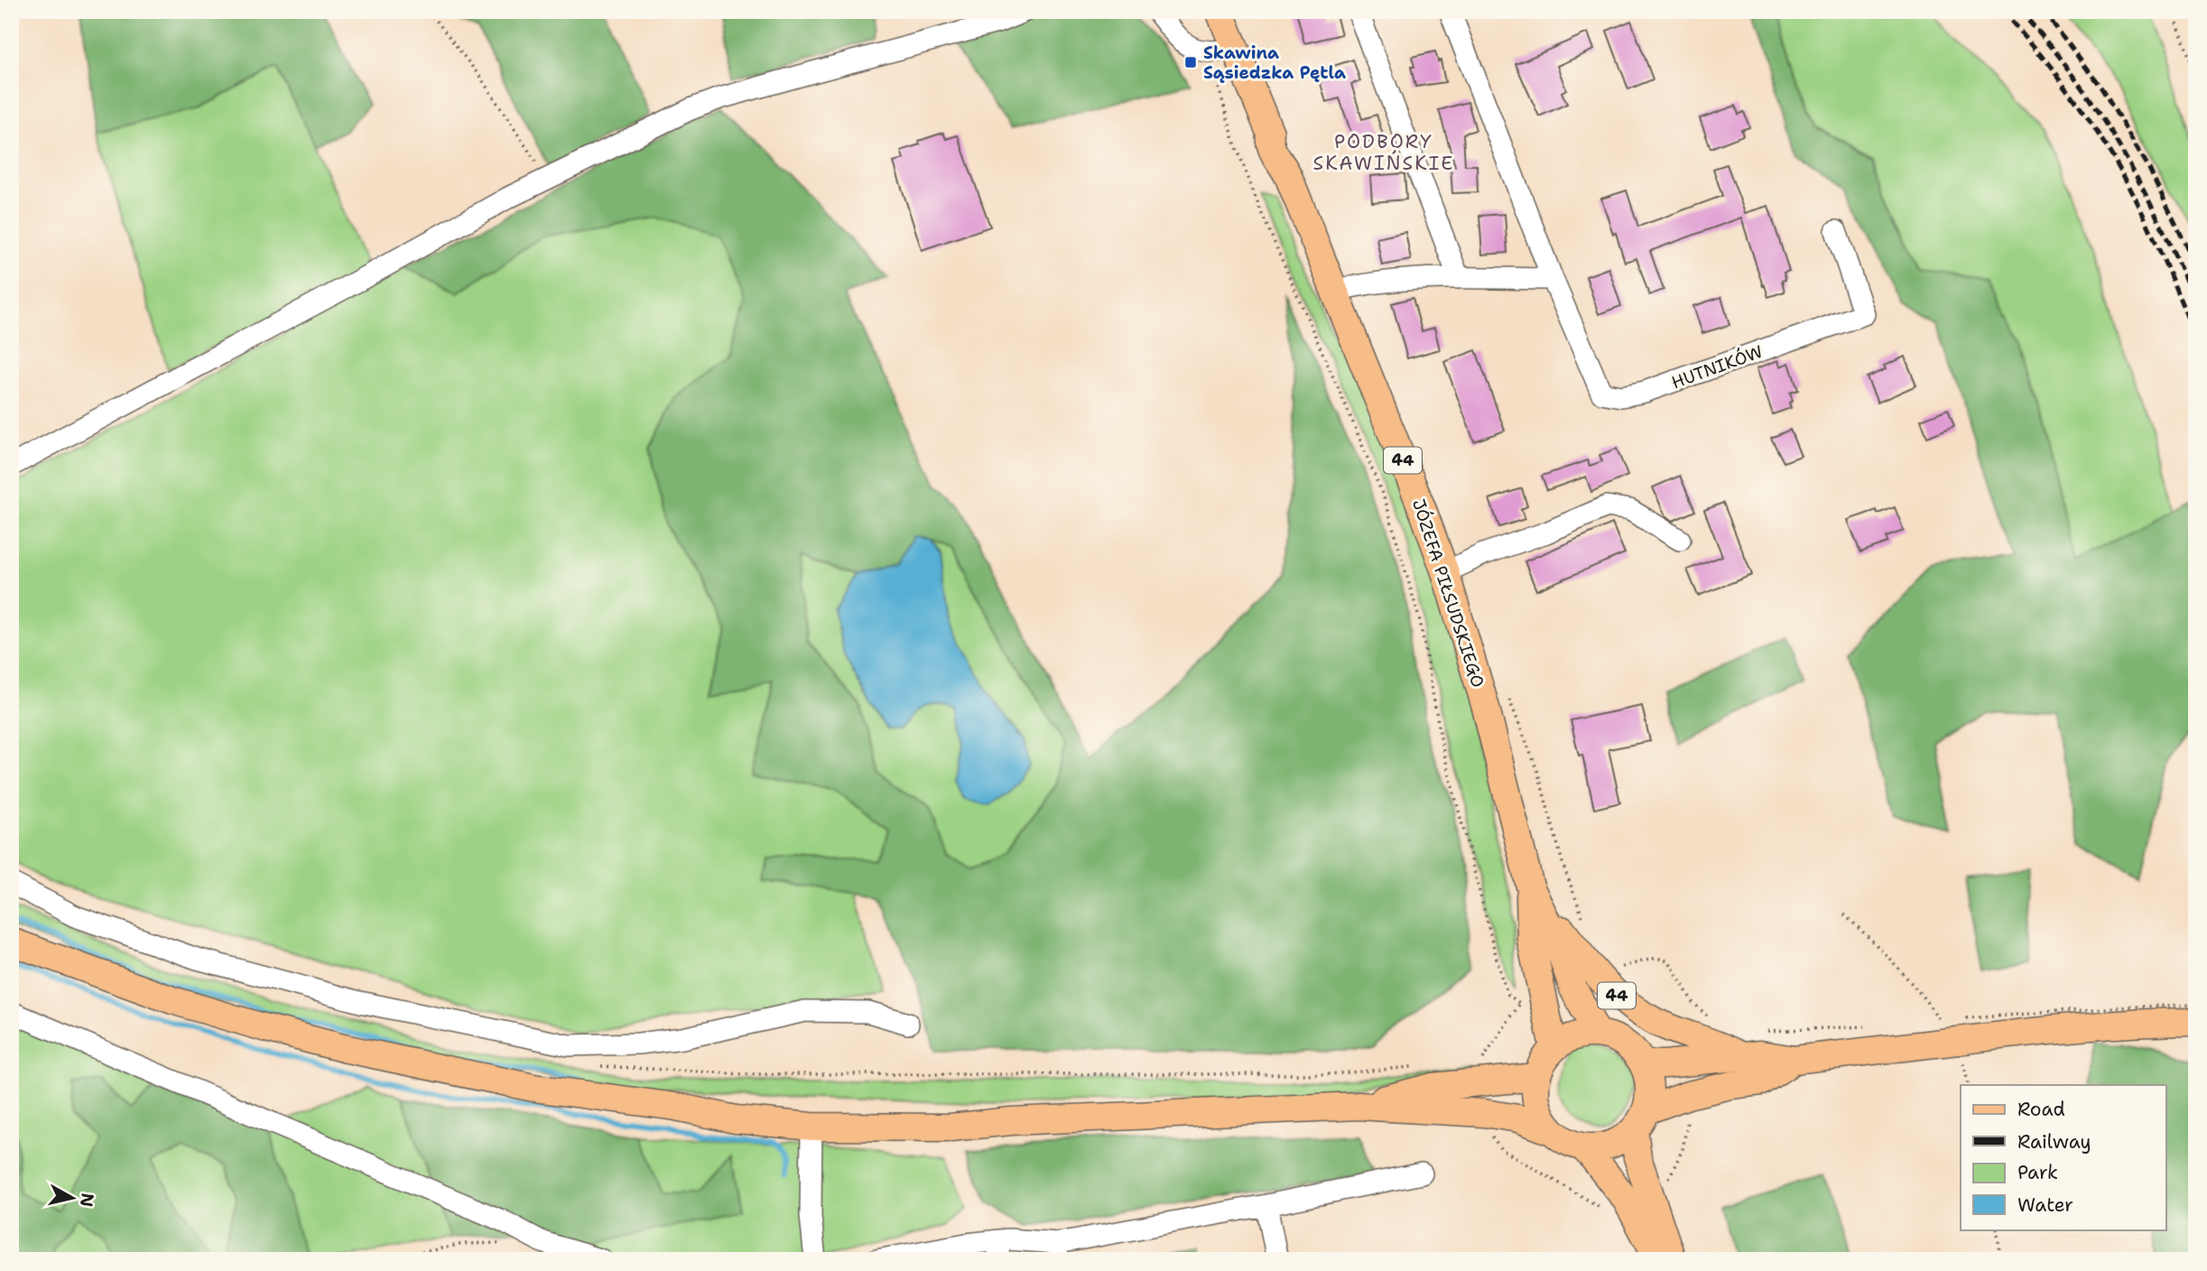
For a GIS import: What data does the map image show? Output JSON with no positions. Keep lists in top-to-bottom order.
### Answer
{
  "streets": {
    "main road": ["44", "JÓZEFA PIŁSUDSKIEGO"],
    "street": ["HUTNIKÓW"]
  },
  "crossings": [
    ["44", "JÓZEFA PIŁSUDSKIEGO"]
  ],
  "districts": ["PODBORY SKAWIŃSKIE"],
  "places": {
    "transit": ["Skawina Sąsiedzka Pętla"]
  },
  "legend": [
    "Road",
    "Railway",
    "Park",
    "Water"
  ],
  "north": "right"
}
